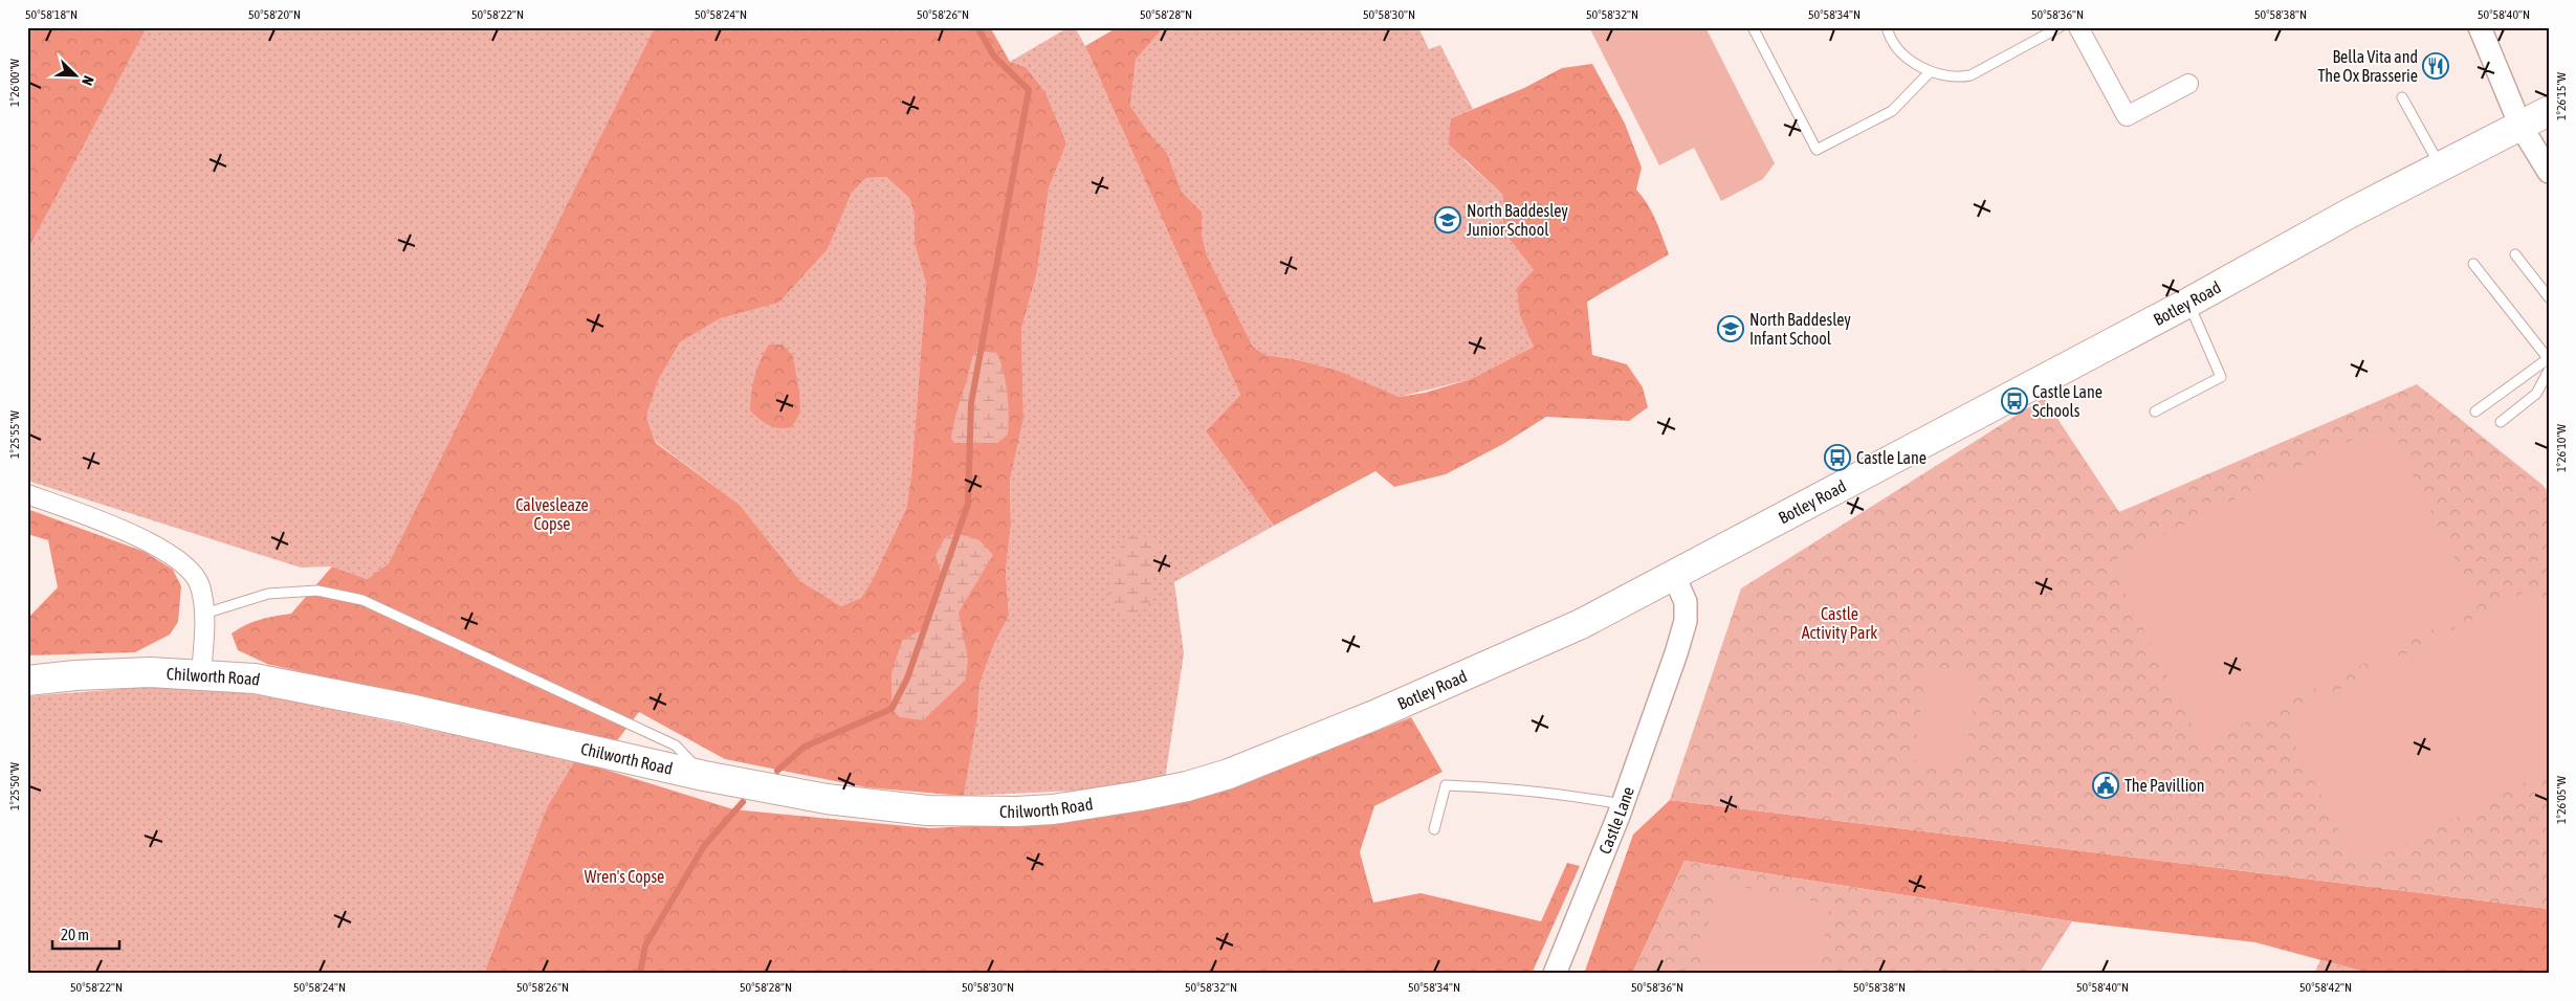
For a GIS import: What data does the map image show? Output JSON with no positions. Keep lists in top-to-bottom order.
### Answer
{
  "streets": {
    "main road": ["Botley Road", "Chilworth Road"],
    "street": ["Castle Lane"]
  },
  "crossings": [
    ["Botley Road", "Chilworth Road"],
    ["Botley Road", "Castle Lane"]
  ],
  "parks": ["Calvesleaze Copse", "Castle Activity Park", "Wren's Copse"],
  "places": {
    "restaurant": ["Bella Vita and The Ox Brasserie"],
    "school or university": ["North Baddesley Junior School", "North Baddesley Infant School"],
    "bus stop": ["Castle Lane Schools", "Castle Lane"],
    "public building": ["The Pavillion"]
  },
  "scale_bar": "20 m",
  "north": "bottom right",
  "coordinates": [
    "50°58'18\"N",
    "50°58'20\"N",
    "50°58'22\"N",
    "50°58'24\"N",
    "50°58'26\"N",
    "50°58'28\"N",
    "50°58'30\"N",
    "50°58'32\"N",
    "50°58'34\"N",
    "50°58'36\"N",
    "50°58'38\"N",
    "50°58'40\"N",
    "1°26'00\"W",
    "1°26'15\"W",
    "1°25'55\"W",
    "1°26'10\"W",
    "1°25'50\"W",
    "1°26'05\"W",
    "50°58'42\"N"
  ]
}
